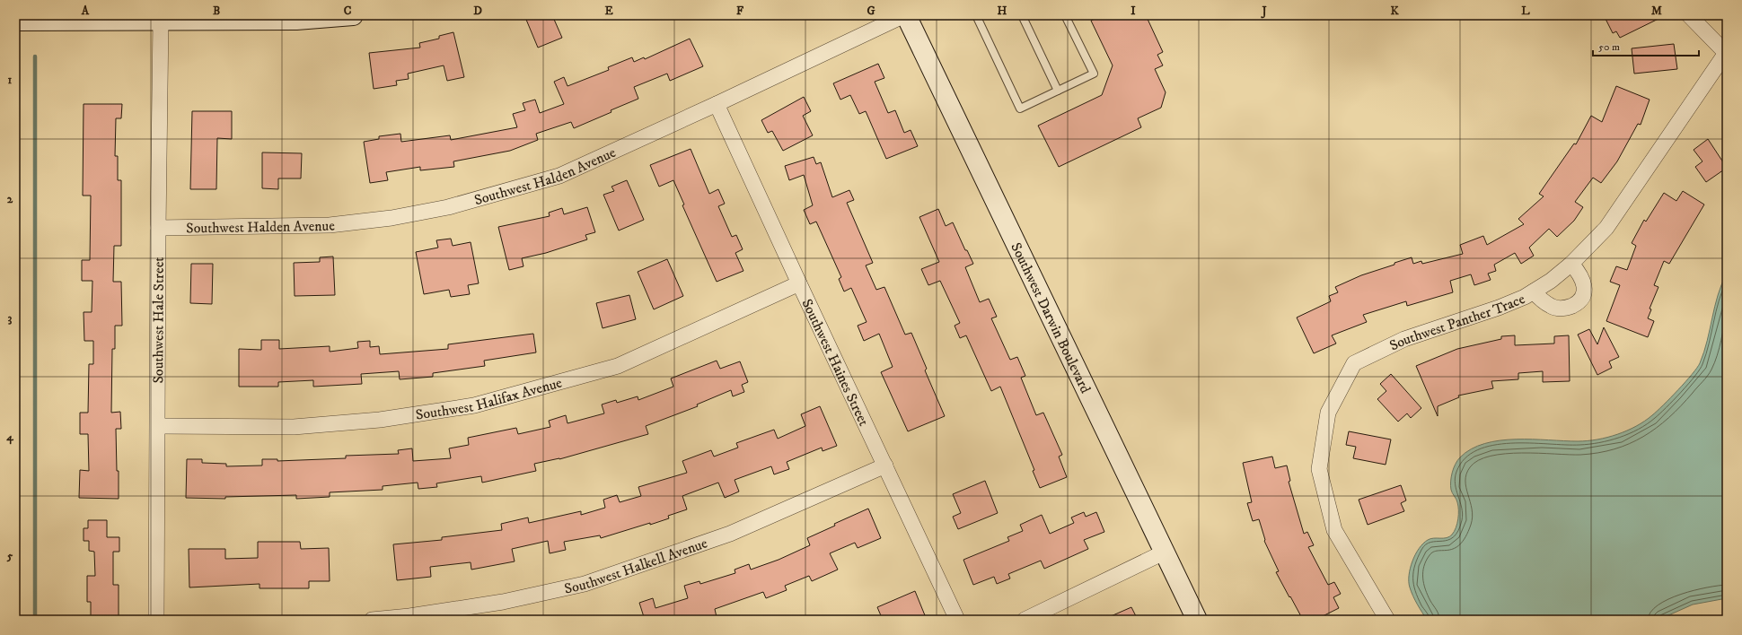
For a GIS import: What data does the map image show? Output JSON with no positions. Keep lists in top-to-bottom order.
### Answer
{
  "streets": {
    "street": [
      "Southwest Halden Avenue",
      "Southwest Darwin Boulevard",
      "Southwest Hale Street",
      "Southwest Panther Trace",
      "Southwest Haines Street",
      "Southwest Halifax Avenue",
      "Southwest Halkell Avenue"
    ]
  },
  "crossings": [
    ["Southwest Halden Avenue", "Southwest Darwin Boulevard"],
    ["Southwest Halden Avenue", "Southwest Hale Street"],
    ["Southwest Halden Avenue", "Southwest Haines Street"],
    ["Southwest Hale Street", "Southwest Halifax Avenue"],
    ["Southwest Haines Street", "Southwest Halifax Avenue"],
    ["Southwest Haines Street", "Southwest Halkell Avenue"]
  ],
  "scale_bar": "50 m",
  "grid": {
    "columns": [
      "A",
      "B",
      "C",
      "D",
      "E",
      "F",
      "G",
      "H",
      "I",
      "J",
      "K",
      "L",
      "M"
    ],
    "rows": [
      "1",
      "2",
      "3",
      "4",
      "5"
    ]
  }
}
